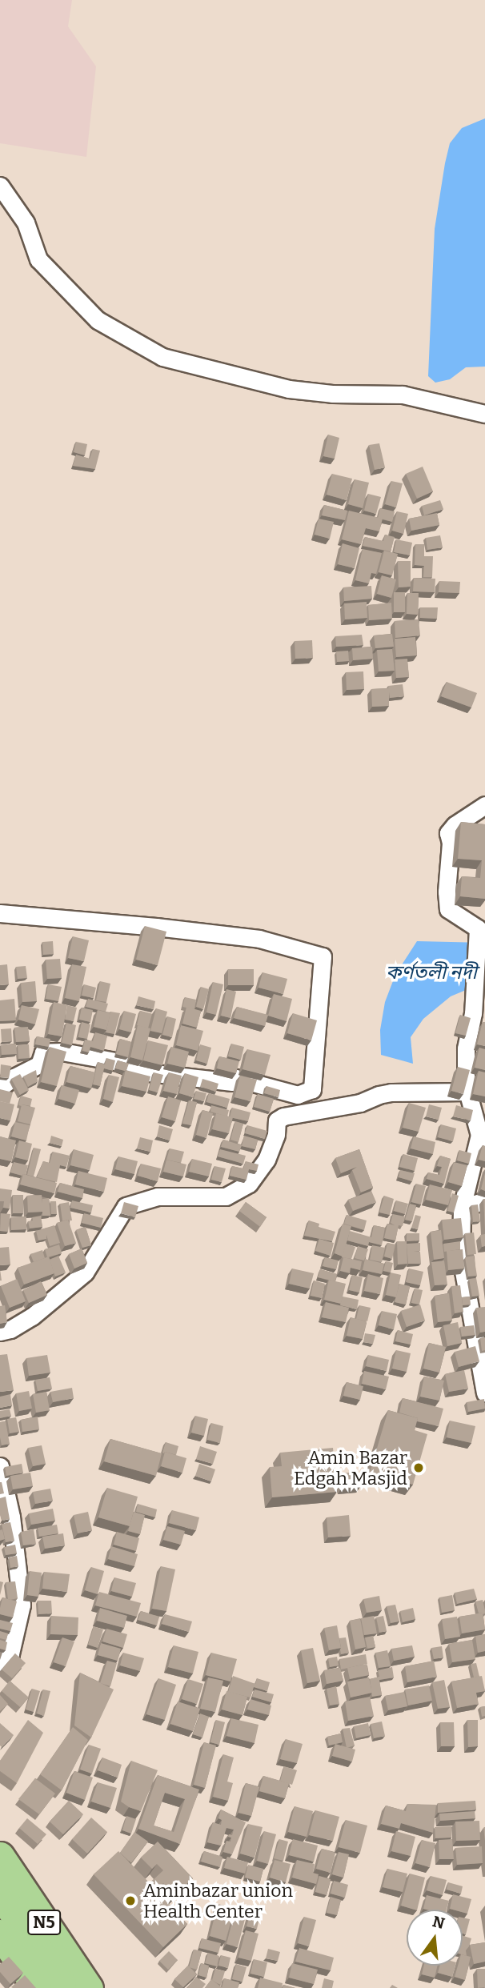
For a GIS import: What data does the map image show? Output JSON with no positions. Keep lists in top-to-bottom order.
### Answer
{
  "streets": {
    "highway": ["N5"]
  },
  "water": ["কর্ণতলী নদী"],
  "places": ["Amin Bazar Edgah Masjid", "Aminbazar union Health Center"],
  "north": "top"
}
